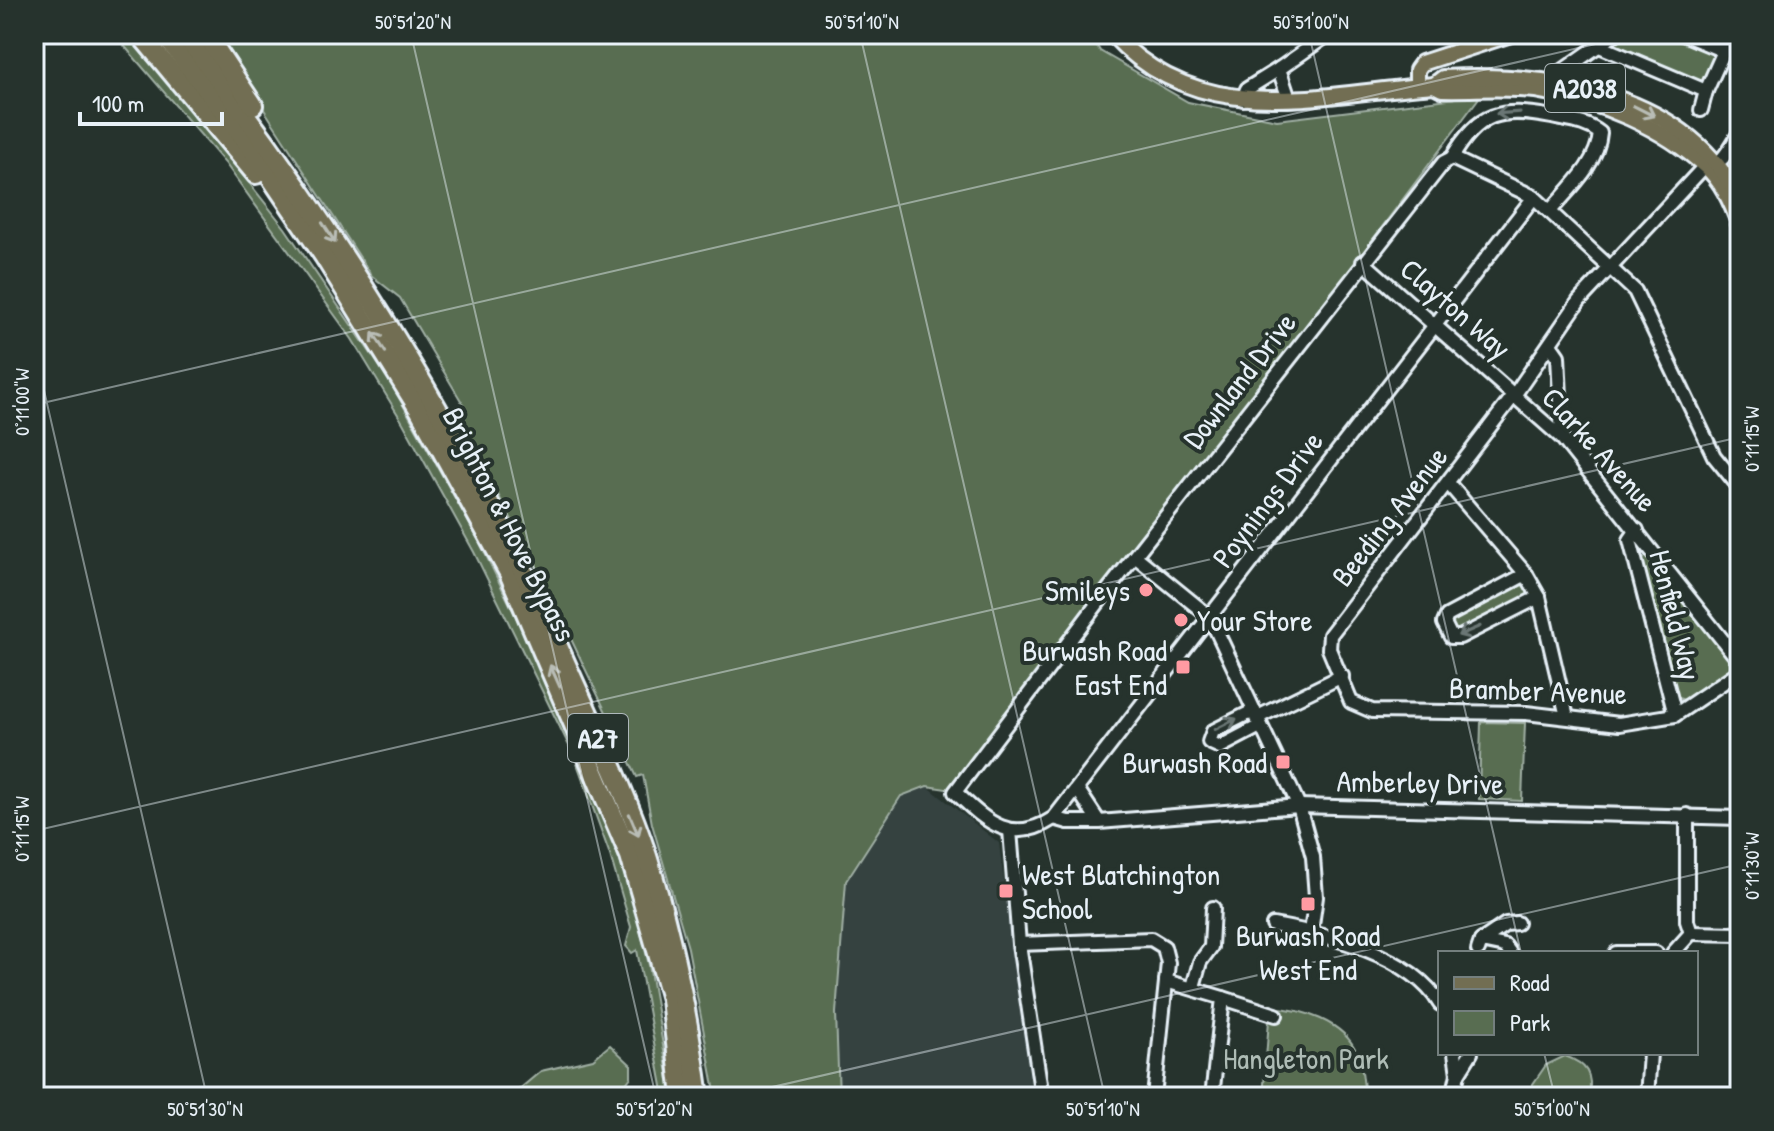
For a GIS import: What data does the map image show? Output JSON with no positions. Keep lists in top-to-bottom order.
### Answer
{
  "streets": {
    "highway": ["Brighton & Hove Bypass", "A27"],
    "main road": ["A2038"],
    "street": [
      "Clayton Way",
      "Downland Drive",
      "Clarke Avenue",
      "Poynings Drive",
      "Beeding Avenue",
      "Henfield Way",
      "Bramber Avenue",
      "Amberley Drive"
    ]
  },
  "crossings": [
    ["A2038", "Clarke Avenue"],
    ["Clayton Way", "Downland Drive"],
    ["Clayton Way", "Clarke Avenue"],
    ["Clayton Way", "Poynings Drive"],
    ["Clayton Way", "Beeding Avenue"],
    ["Clarke Avenue", "Beeding Avenue"],
    ["Clarke Avenue", "Henfield Way"],
    ["Poynings Drive", "Amberley Drive"],
    ["Beeding Avenue", "Bramber Avenue"],
    ["Brighton & Hove Bypass", "A27"],
    ["Henfield Way", "Bramber Avenue"]
  ],
  "parks": ["Hangleton Park"],
  "places": {
    "other": ["Smileys", "Your Store"],
    "transit": [
      "Burwash Road East End",
      "Burwash Road",
      "West Blatchington School",
      "Burwash Road West End"
    ]
  },
  "legend": ["Road", "Park"],
  "scale_bar": "100 m",
  "coordinates": [
    "50°51'20\"N",
    "50°51'10\"N",
    "50°51'00\"N",
    "0°11'00\"W",
    "0°11'15\"W",
    "0°11'30\"W",
    "50°51'30\"N"
  ]
}
